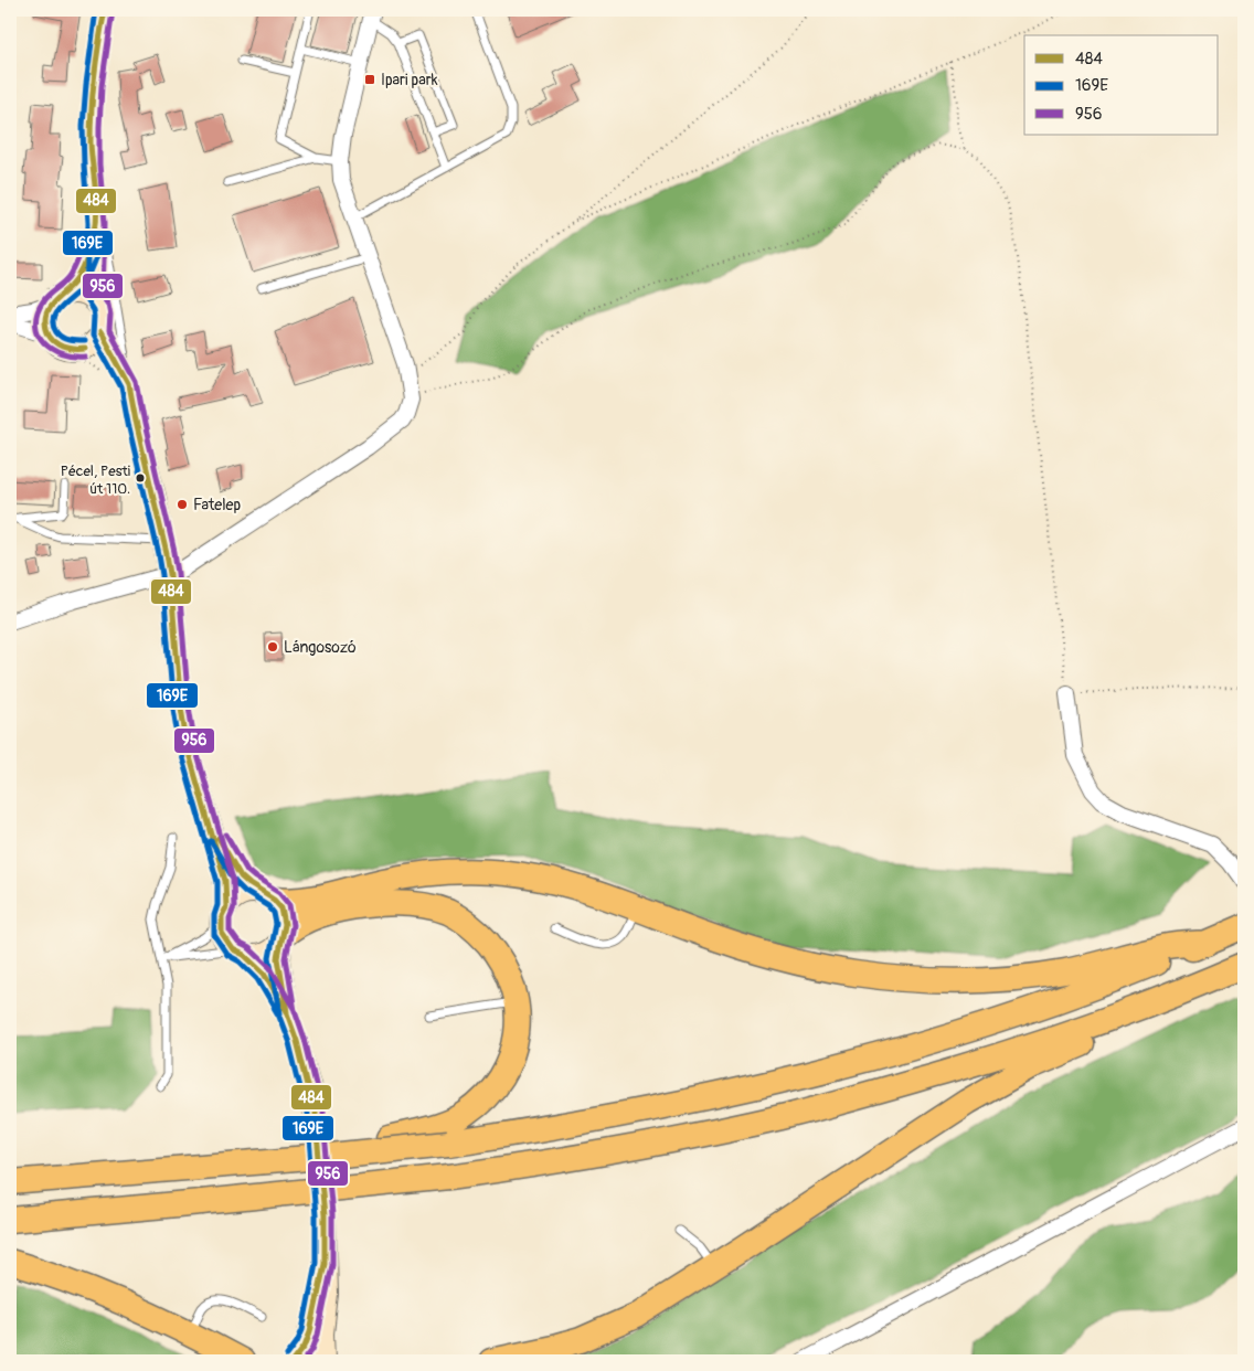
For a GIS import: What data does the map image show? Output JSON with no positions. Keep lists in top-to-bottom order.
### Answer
{
  "places": {
    "transit": ["Ipari park"],
    "other": ["Pécel, Pesti út 110.", "Fatelep", "Lángosozó"]
  },
  "lines": ["transit line 484", "transit line 169E", "transit line 956"],
  "legend": ["484", "169E", "956"]
}
